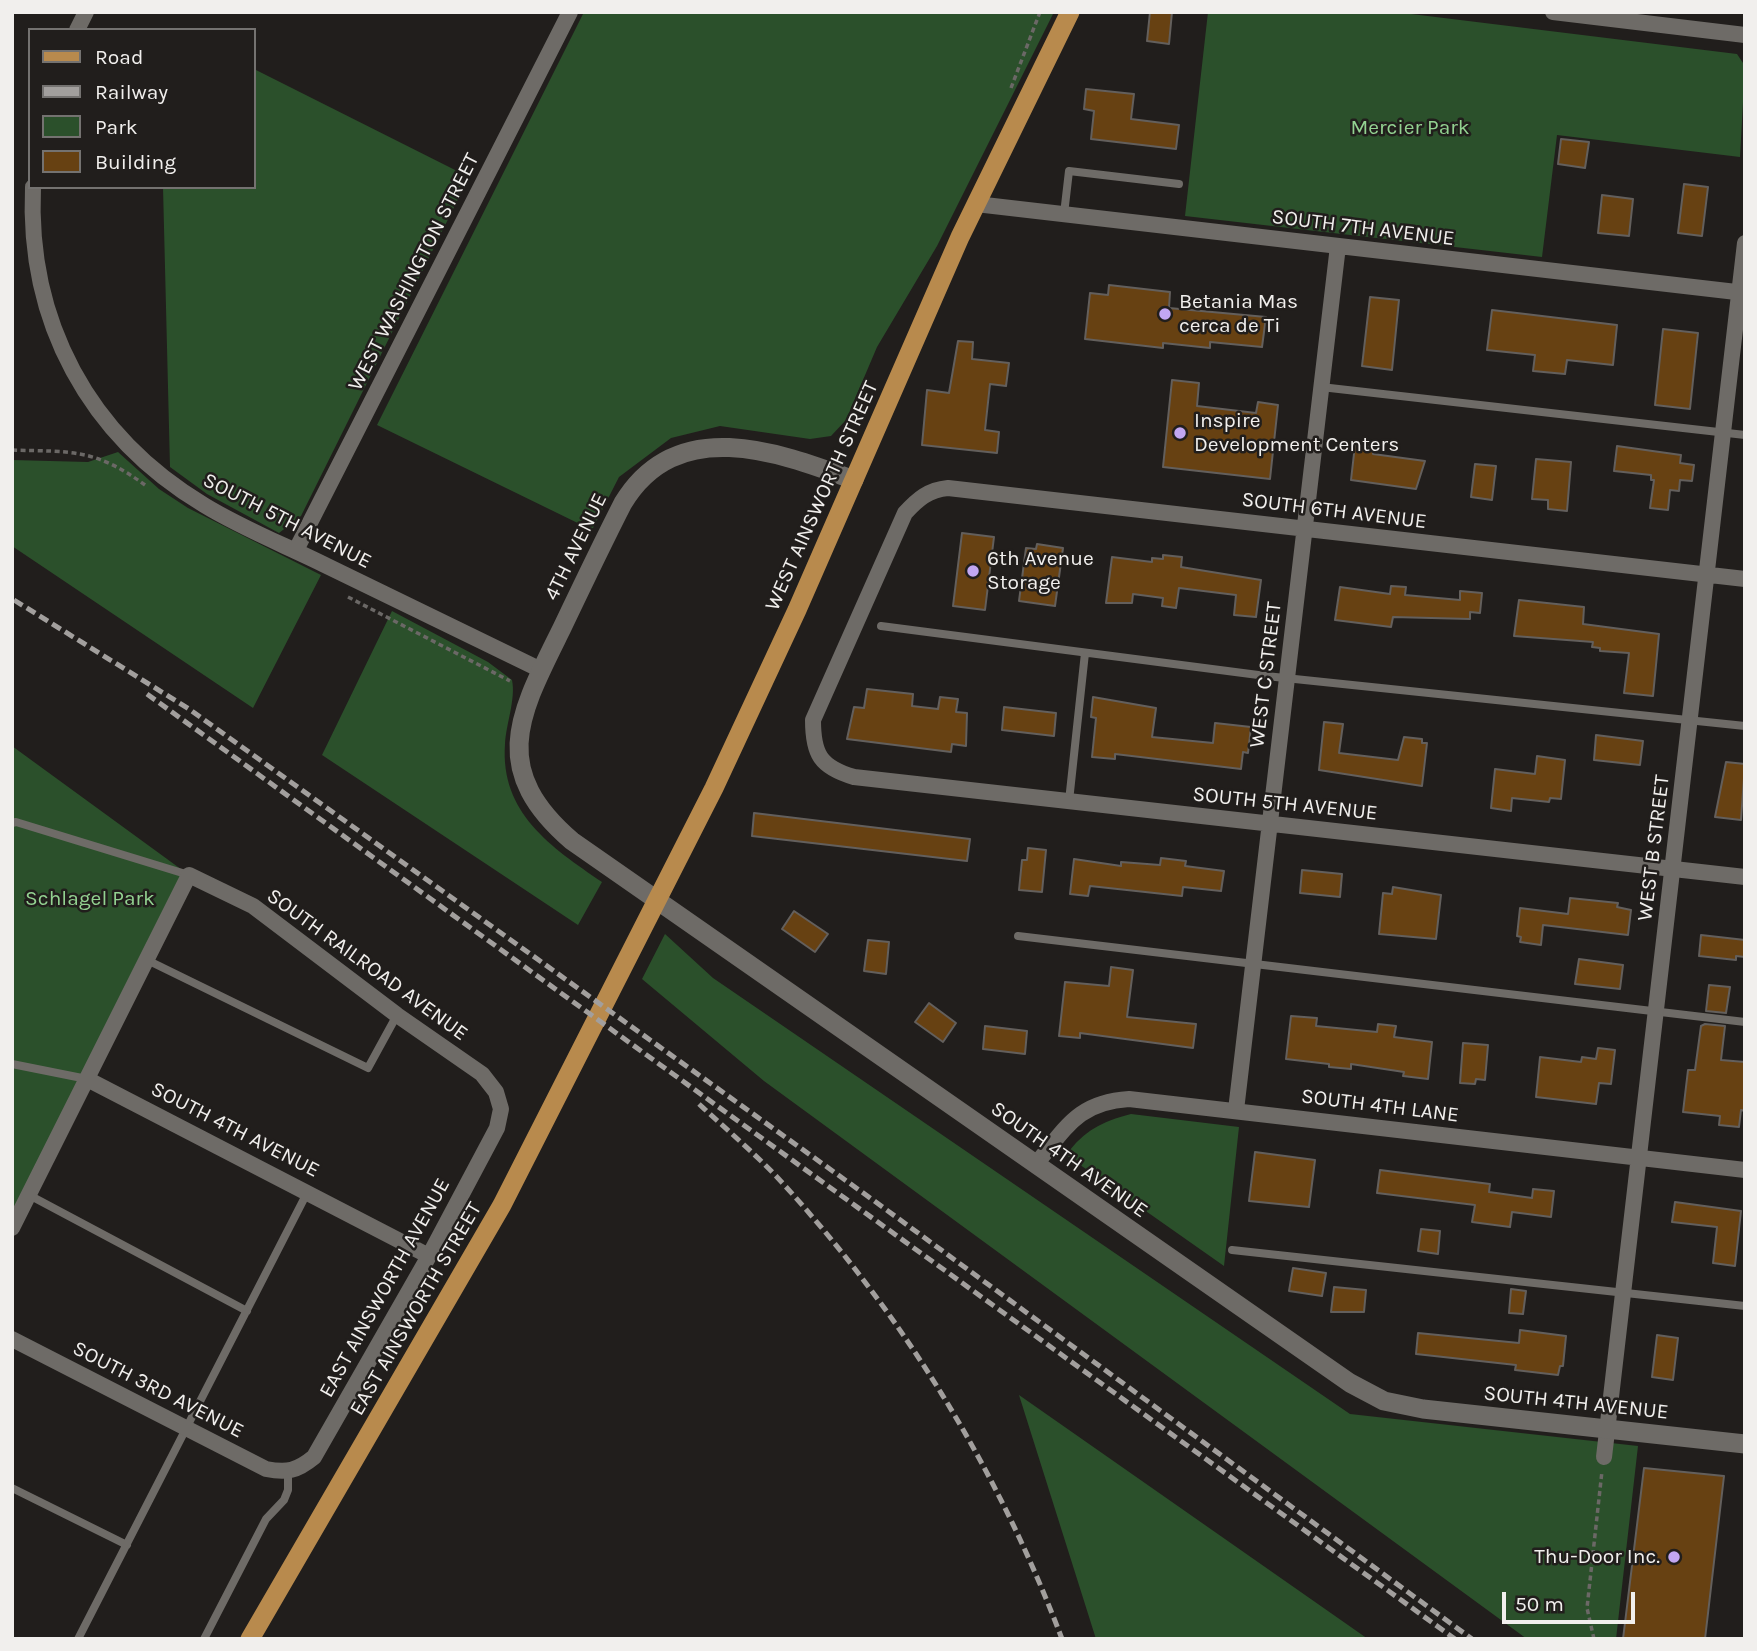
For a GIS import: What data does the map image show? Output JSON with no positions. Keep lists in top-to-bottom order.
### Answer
{
  "streets": {
    "main road": ["WEST AINSWORTH STREET", "EAST AINSWORTH STREET"],
    "street": [
      "SOUTH 7TH AVENUE",
      "WEST WASHINGTON STREET",
      "SOUTH 6TH AVENUE",
      "SOUTH 5TH AVENUE",
      "4TH AVENUE",
      "WEST C STREET",
      "WEST B STREET",
      "SOUTH RAILROAD AVENUE",
      "SOUTH 4TH LANE",
      "SOUTH 4TH AVENUE",
      "EAST AINSWORTH AVENUE",
      "SOUTH 3RD AVENUE"
    ]
  },
  "crossings": [
    ["SOUTH 7TH AVENUE", "WEST AINSWORTH STREET"],
    ["SOUTH 7TH AVENUE", "WEST C STREET"],
    ["SOUTH 7TH AVENUE", "WEST B STREET"],
    ["WEST WASHINGTON STREET", "SOUTH 5TH AVENUE"],
    ["WEST AINSWORTH STREET", "4TH AVENUE"],
    ["WEST AINSWORTH STREET", "EAST AINSWORTH STREET"],
    ["SOUTH 6TH AVENUE", "SOUTH 5TH AVENUE"],
    ["SOUTH 6TH AVENUE", "WEST C STREET"],
    ["SOUTH 6TH AVENUE", "WEST B STREET"],
    ["SOUTH 5TH AVENUE", "4TH AVENUE"],
    ["SOUTH 5TH AVENUE", "WEST C STREET"],
    ["SOUTH 5TH AVENUE", "WEST B STREET"],
    ["4TH AVENUE", "SOUTH 4TH AVENUE"],
    ["WEST C STREET", "SOUTH 4TH LANE"],
    ["WEST B STREET", "SOUTH 4TH LANE"],
    ["WEST B STREET", "SOUTH 4TH AVENUE"],
    ["SOUTH RAILROAD AVENUE", "EAST AINSWORTH AVENUE"],
    ["SOUTH 4TH LANE", "SOUTH 4TH AVENUE"],
    ["SOUTH 4TH AVENUE", "EAST AINSWORTH AVENUE"],
    ["EAST AINSWORTH AVENUE", "SOUTH 3RD AVENUE"]
  ],
  "parks": ["Mercier Park", "Schlagel Park"],
  "places": [
    "Betania Mas cerca de Ti",
    "Inspire Development Centers",
    "6th Avenue Storage",
    "Thu-Door Inc."
  ],
  "legend": [
    "Road",
    "Railway",
    "Park",
    "Building"
  ],
  "scale_bar": "50 m"
}
